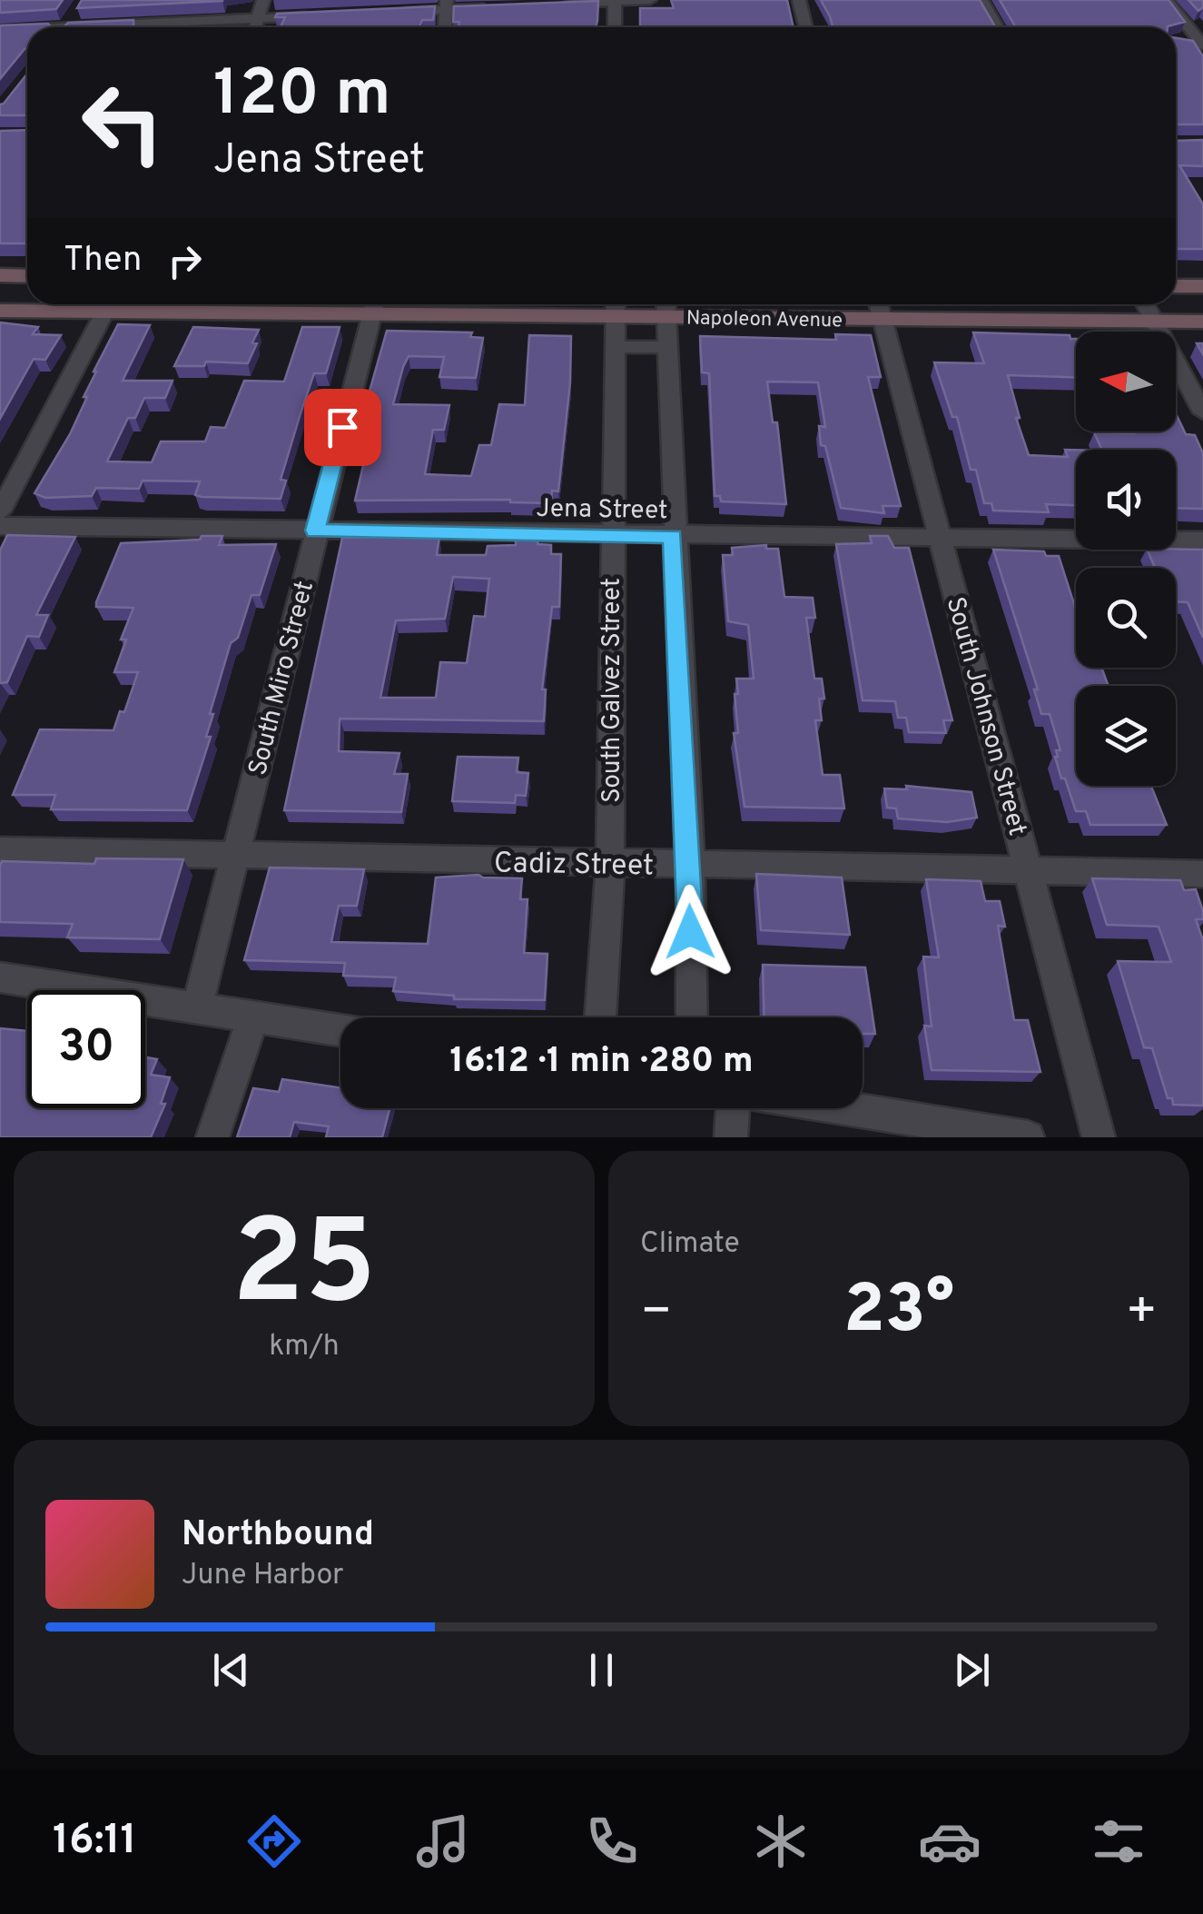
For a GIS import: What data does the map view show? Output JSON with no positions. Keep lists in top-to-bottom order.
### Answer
{
  "streets": {
    "main road": ["Napoleon Avenue"],
    "street": [
      "Jena Street",
      "South Miro Street",
      "South Galvez Street",
      "South Johnson Street",
      "Cadiz Street"
    ]
  },
  "crossings": [
    ["Napoleon Avenue", "South Miro Street"],
    ["Napoleon Avenue", "South Galvez Street"],
    ["Napoleon Avenue", "South Johnson Street"],
    ["Jena Street", "South Miro Street"],
    ["Jena Street", "South Galvez Street"],
    ["Jena Street", "South Johnson Street"],
    ["South Miro Street", "Cadiz Street"],
    ["South Galvez Street", "Cadiz Street"],
    ["South Johnson Street", "Cadiz Street"]
  ],
  "north": "left",
  "page": {
    "turn": ["120 m", "Jena Street"],
    "then": "Then",
    "limit": "30",
    "trip": "16:12 · 1 min · 280 m",
    "tile": [
      ["25", "km/h"],
      "Climate"
    ],
    "heat": ["−", "23°", "+"],
    "song": ["Northbound", "June Harbor"],
    "tabs": "16:11"
  }
}
